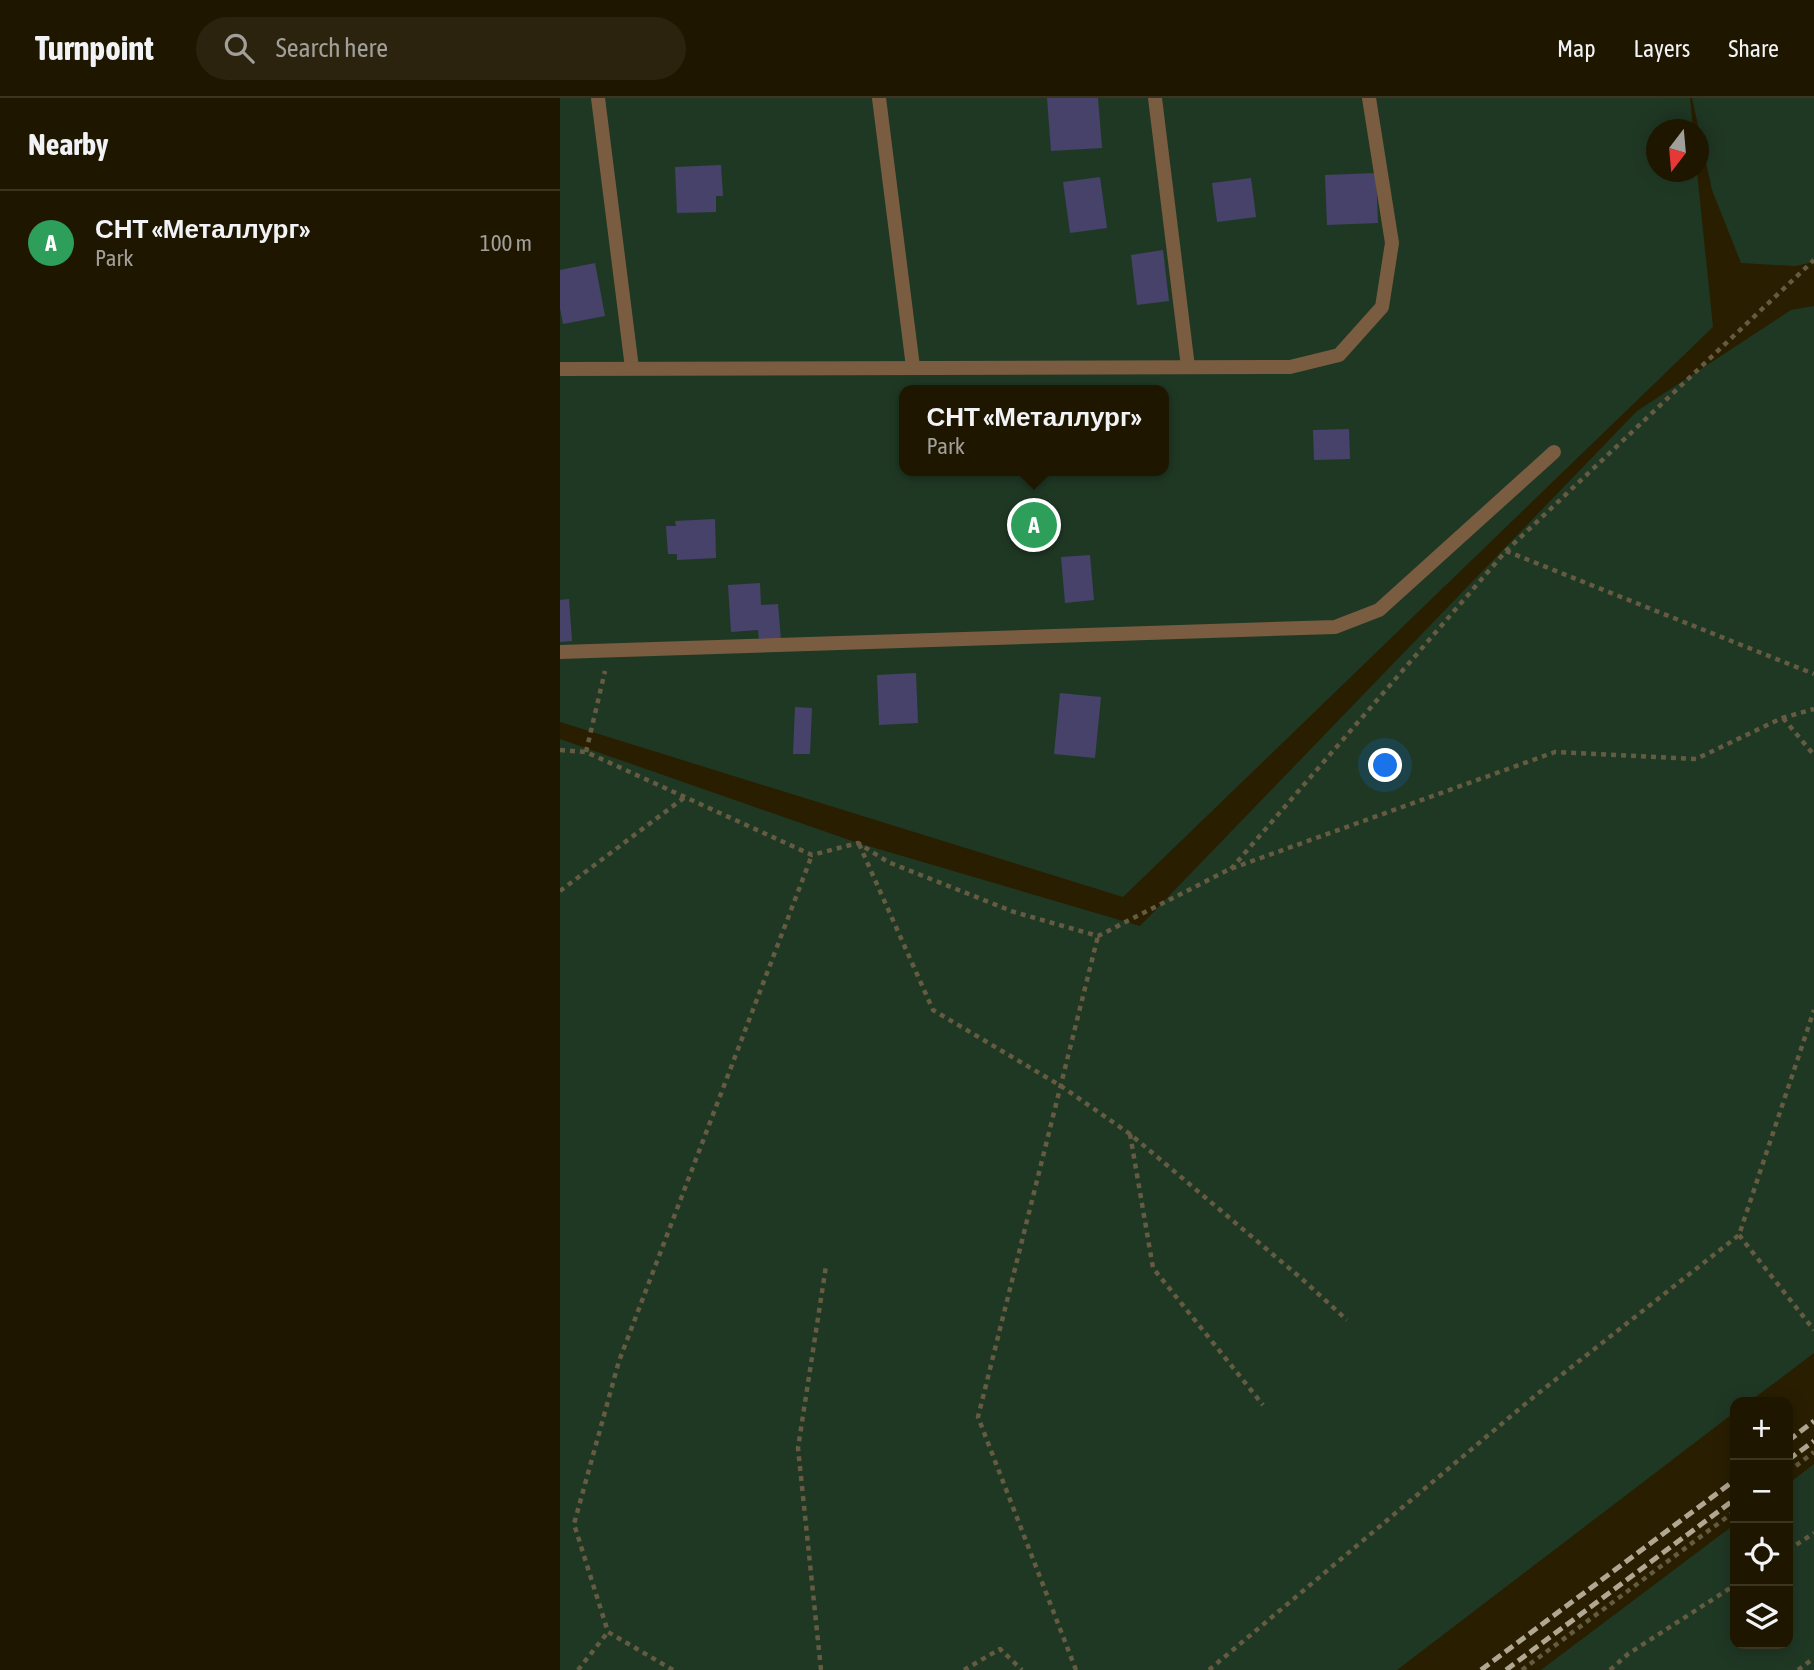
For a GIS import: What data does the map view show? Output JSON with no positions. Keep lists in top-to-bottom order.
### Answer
{
  "north": "bottom",
  "page": {
    "header": "Turnpoint",
    "search": "Search here",
    "nav": ["Map", "Layers", "Share"],
    "heading": "Nearby",
    "list": [
      {
        "mark": "A",
        "name": "СНТ «Металлург»",
        "note": "Park",
        "value": "100 m"
      }
    ],
    "popup": ["СНТ «Металлург»", "Park"],
    "pins": "A",
    "map_buttons": ["+", "−"]
  }
}
